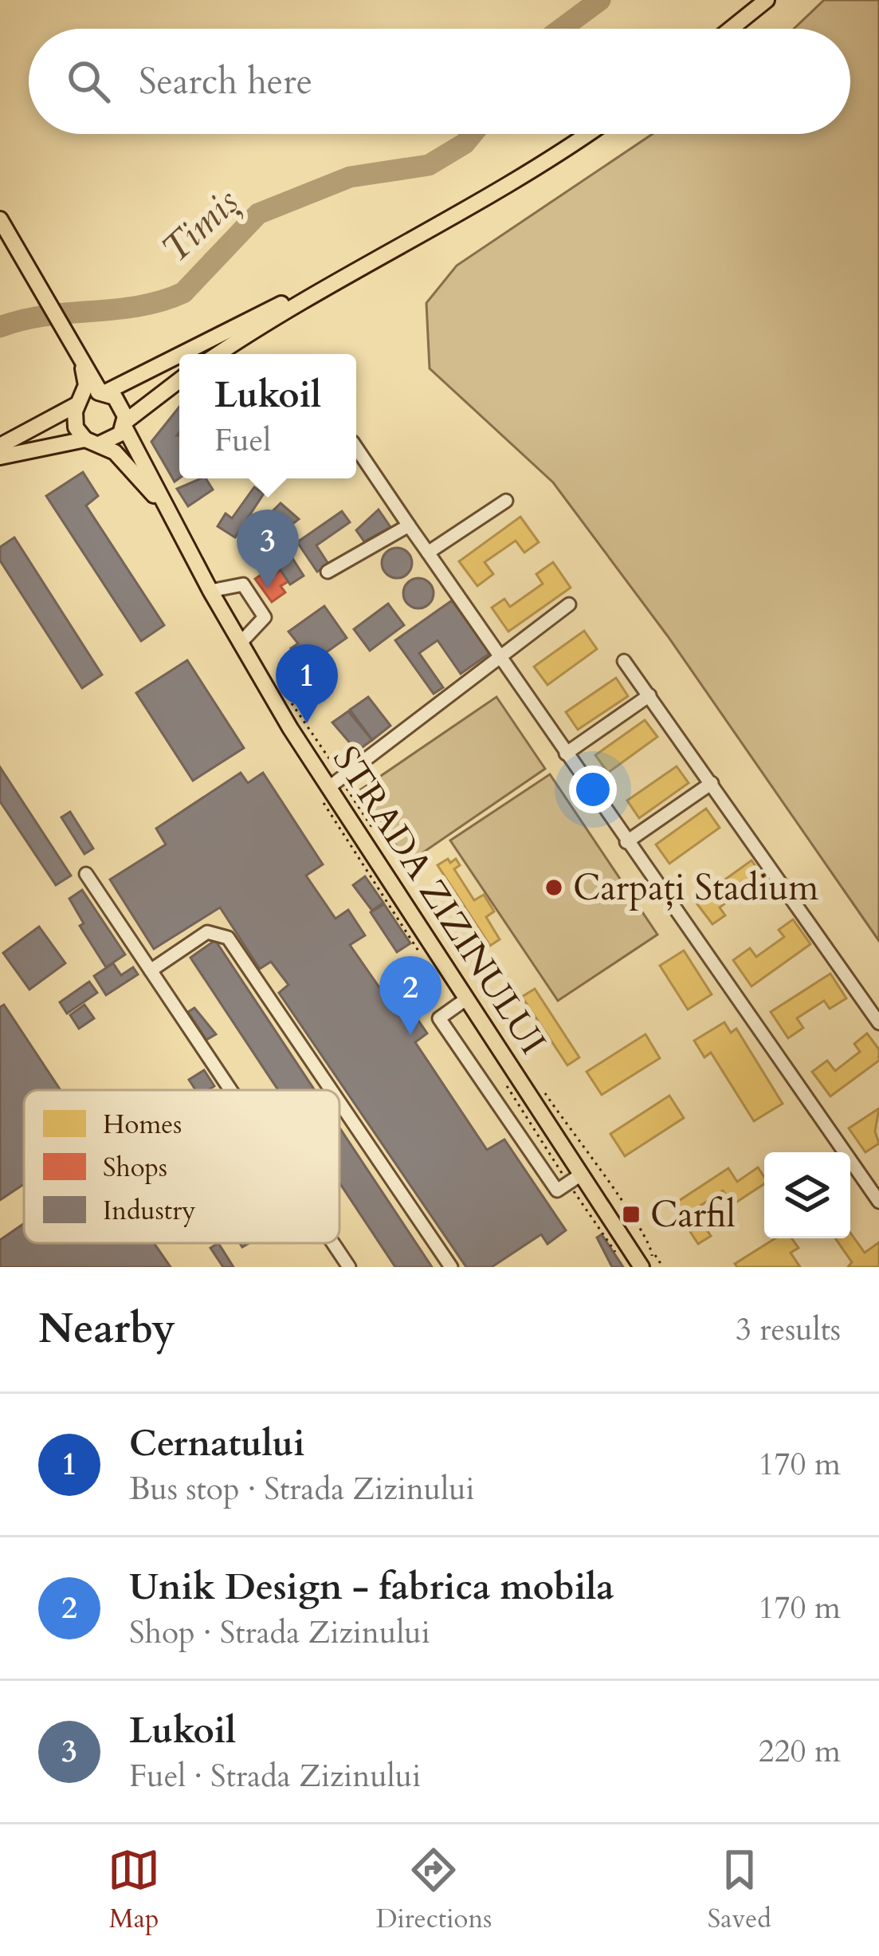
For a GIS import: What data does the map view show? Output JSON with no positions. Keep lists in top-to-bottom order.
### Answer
{
  "streets": {
    "main road": ["STRADA ZIZINULUI"]
  },
  "water": ["Timiș"],
  "places": {
    "other": ["Carpați Stadium"],
    "transit": ["Carfil"]
  },
  "legend": ["Homes", "Shops", "Industry"],
  "page": {
    "search": "Search here",
    "popup": ["Lukoil", "Fuel"],
    "pins": ["3", "1", "2"],
    "heading": ["Nearby", "3 results"],
    "list": [
      {
        "mark": "1",
        "name": "Cernatului",
        "note": "Bus stop · Strada Zizinului",
        "value": "170 m"
      },
      {
        "mark": "2",
        "name": "Unik Design - fabrica mobila",
        "note": "Shop · Strada Zizinului",
        "value": "170 m"
      },
      {
        "mark": "3",
        "name": "Lukoil",
        "note": "Fuel · Strada Zizinului",
        "value": "220 m"
      }
    ],
    "nav": ["Map", "Directions", "Saved"]
  }
}
